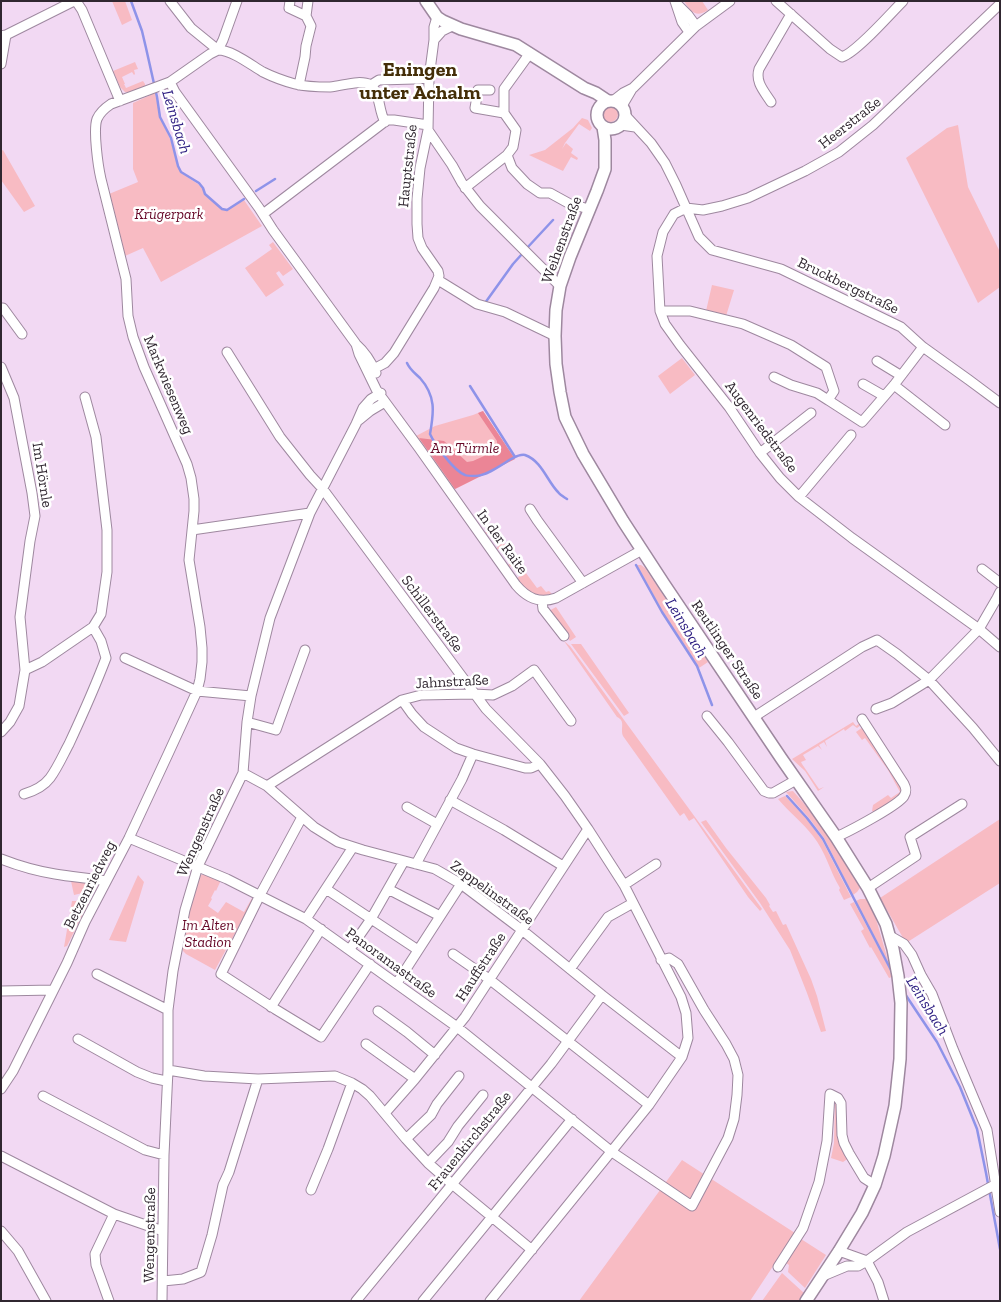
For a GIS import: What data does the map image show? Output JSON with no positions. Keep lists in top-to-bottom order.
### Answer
{
  "streets": {
    "main road": ["Weihenstraße", "Reutlinger Straße"],
    "street": [
      "Heerstraße",
      "Hauptstraße",
      "Bruckbergstraße",
      "Markwiesenweg",
      "Augenriedstraße",
      "Im Hörnle",
      "In der Raite",
      "Schillerstraße",
      "Jahnstraße",
      "Wengenstraße",
      "Betzenriedweg",
      "Zeppelinstraße",
      "Panoramastraße",
      "Hauffstraße",
      "Frauenkirchstraße"
    ]
  },
  "crossings": [
    ["Heerstraße", "Bruckbergstraße"],
    ["Heerstraße", "Augenriedstraße"],
    ["Weihenstraße", "Bruckbergstraße"],
    ["Weihenstraße", "Reutlinger Straße"],
    ["Bruckbergstraße", "Augenriedstraße"],
    ["Markwiesenweg", "Betzenriedweg"],
    ["In der Raite", "Wengenstraße"],
    ["Schillerstraße", "Jahnstraße"],
    ["Schillerstraße", "Wengenstraße"],
    ["Schillerstraße", "Zeppelinstraße"],
    ["Schillerstraße", "Panoramastraße"],
    ["Schillerstraße", "Hauffstraße"],
    ["Jahnstraße", "Zeppelinstraße"],
    ["Wengenstraße", "Zeppelinstraße"],
    ["Wengenstraße", "Panoramastraße"],
    ["Betzenriedweg", "Panoramastraße"],
    ["Zeppelinstraße", "Hauffstraße"],
    ["Zeppelinstraße", "Frauenkirchstraße"],
    ["Panoramastraße", "Hauffstraße"],
    ["Panoramastraße", "Frauenkirchstraße"]
  ],
  "districts": ["Eningen unter Achalm"],
  "water": ["Leinsbach"],
  "parks": ["Krügerpark", "Am Türmle", "Im Alten Stadion"]
}
